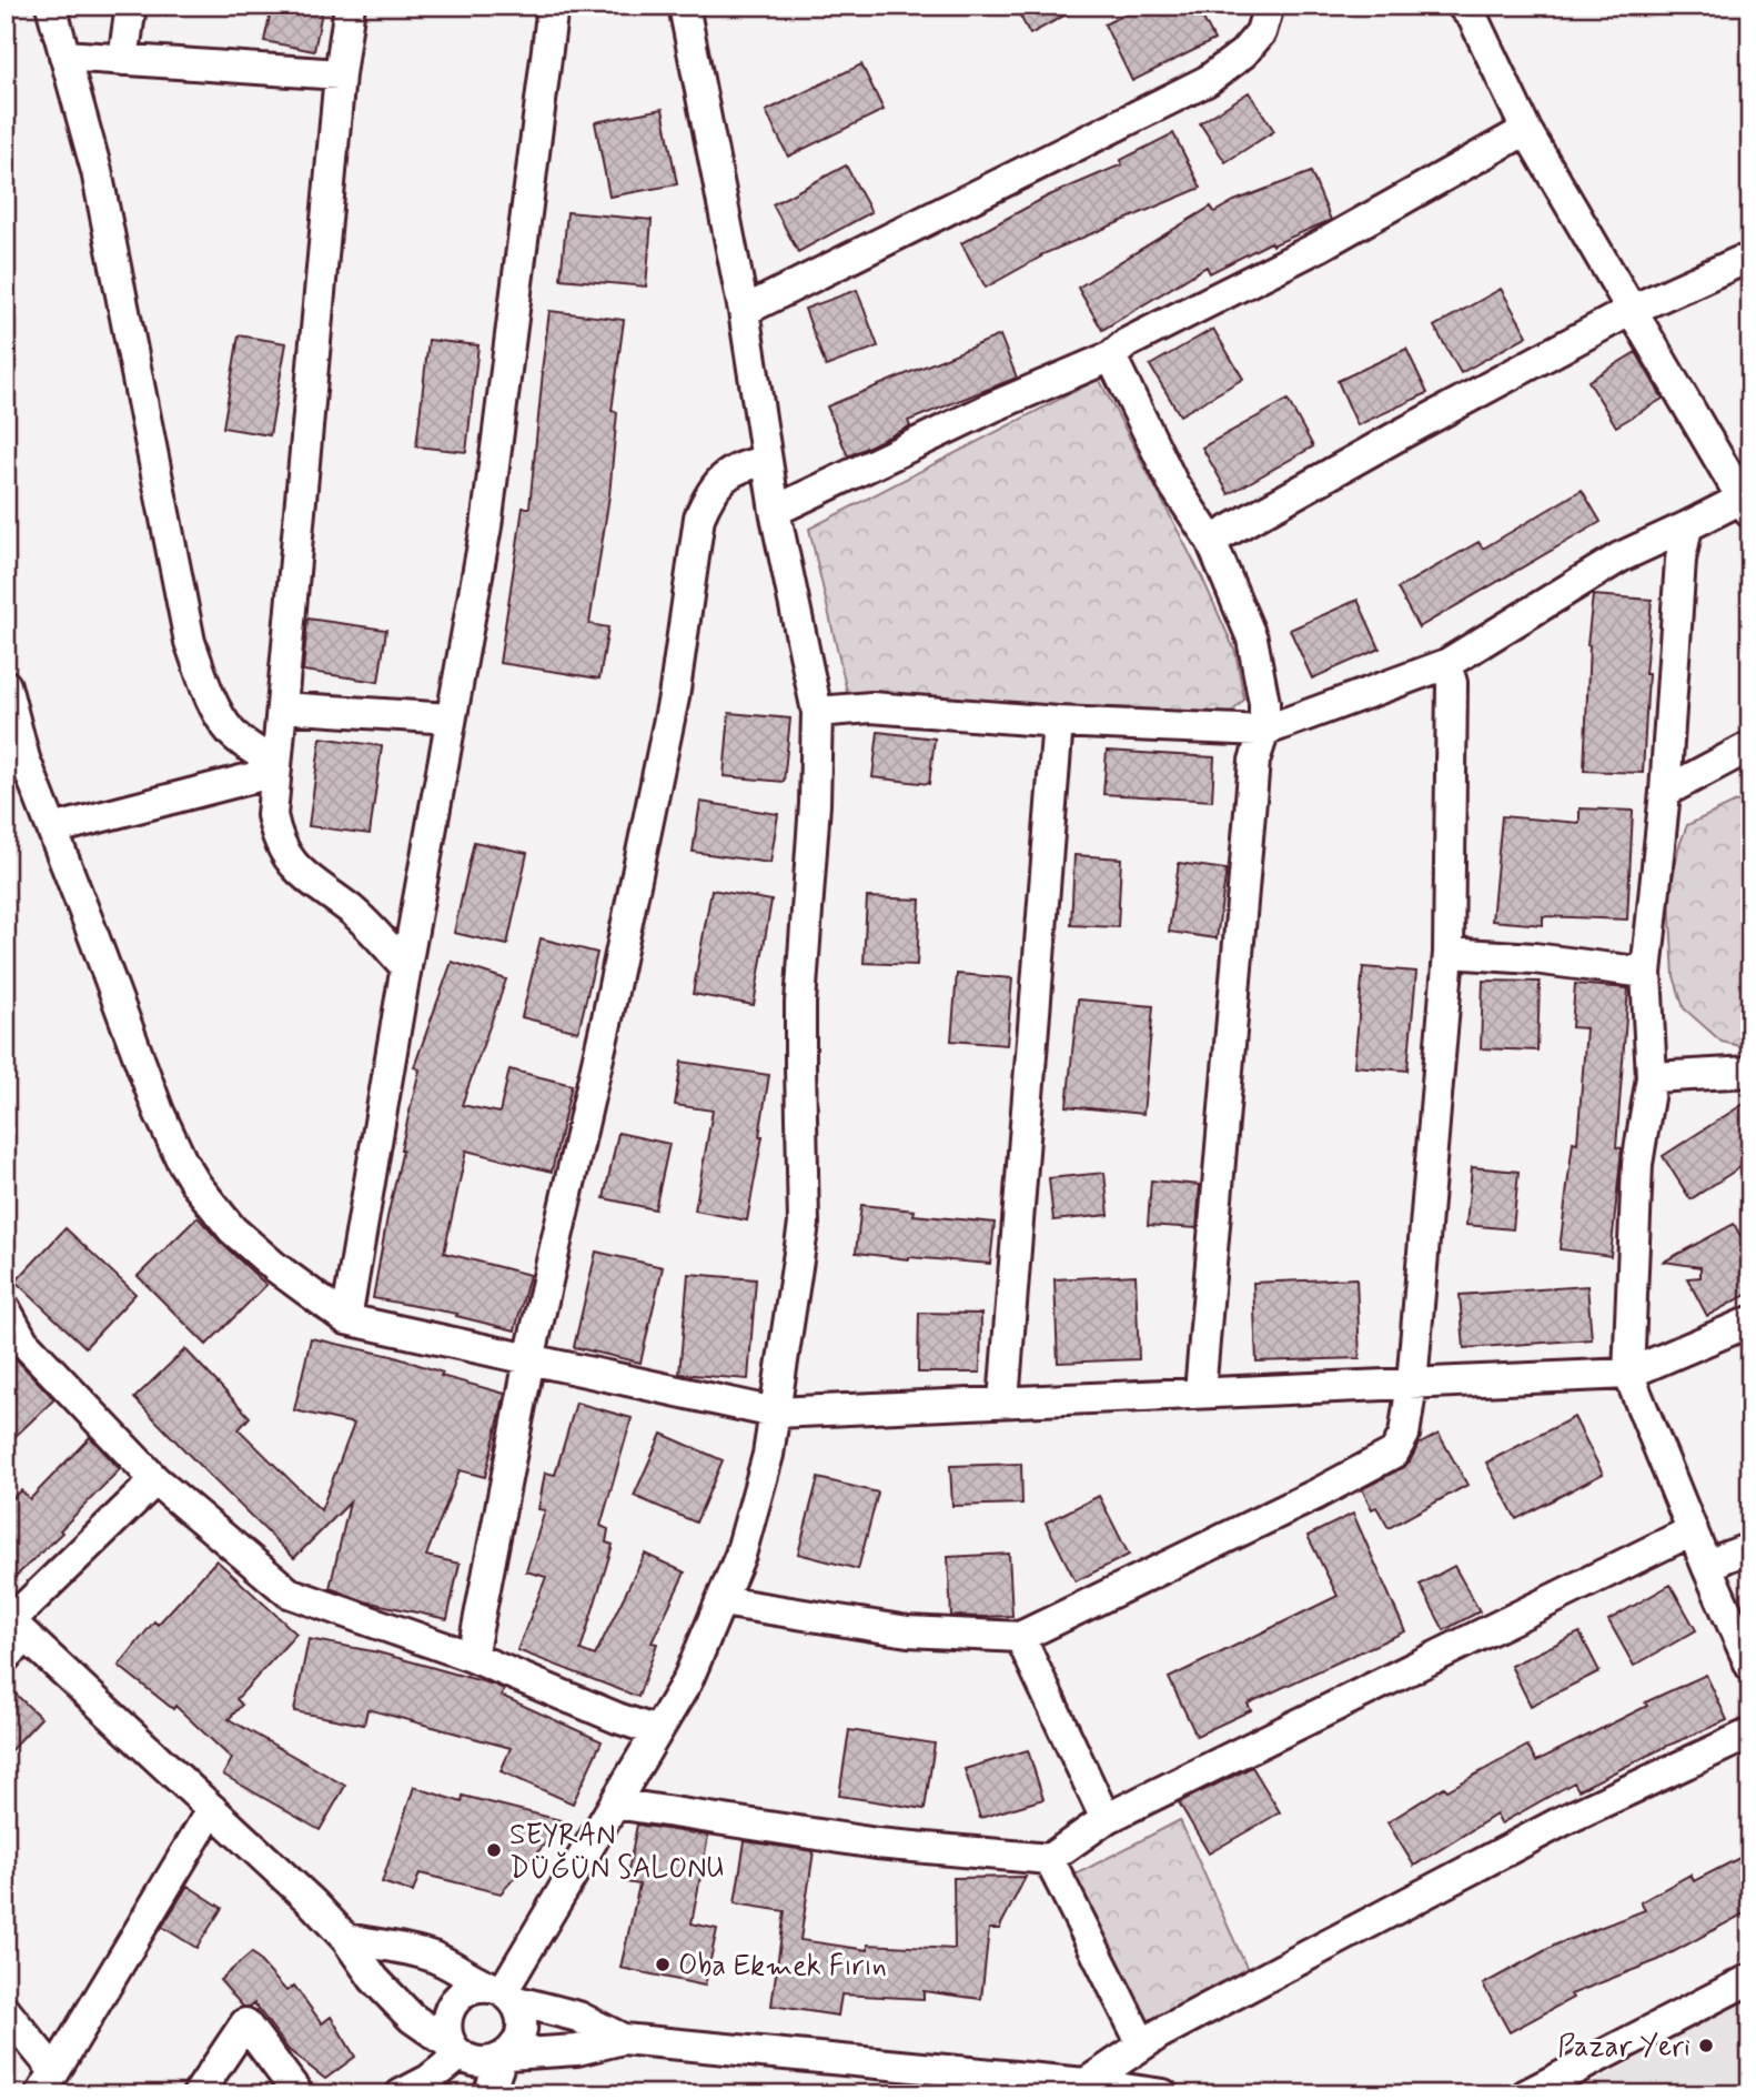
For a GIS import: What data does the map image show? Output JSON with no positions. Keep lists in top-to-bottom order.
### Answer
{
  "places": ["SEYRAN DÜĞÜN SALONU", "Oba Ekmek Fırın", "Pazar Yeri"]
}
